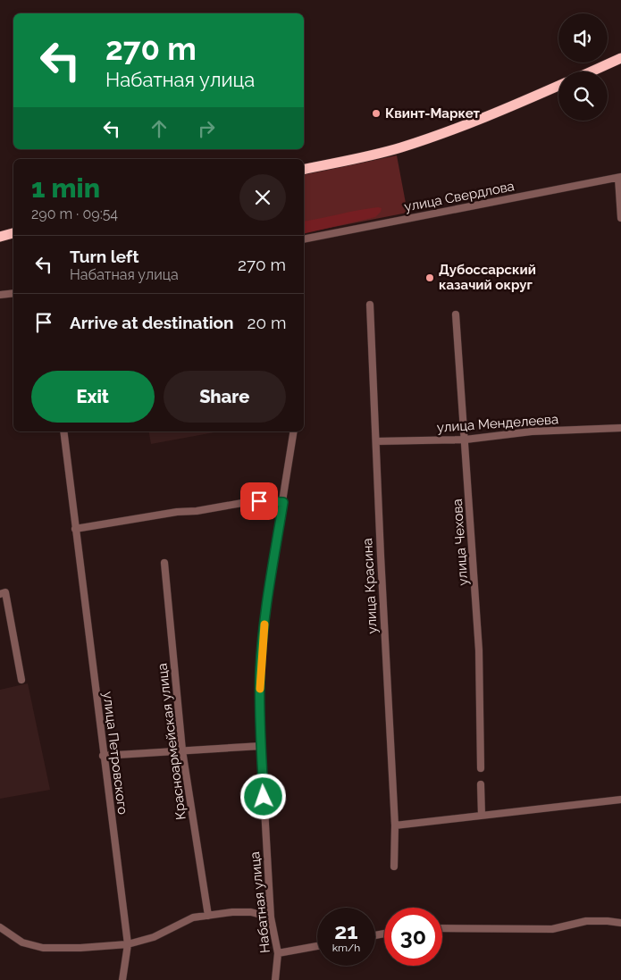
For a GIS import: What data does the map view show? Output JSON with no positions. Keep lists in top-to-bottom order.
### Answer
{
  "streets": {
    "street": [
      "улица Свердлова",
      "улица Менделеева",
      "улица Чехова",
      "улица Красина",
      "Красноармейская улица",
      "улица Петровского",
      "Набатная улица"
    ]
  },
  "crossings": [
    ["улица Менделеева", "улица Чехова"],
    ["улица Менделеева", "улица Красина"]
  ],
  "places": ["Квинт-Маркет", "Дубоссарский казачий округ"],
  "page": {
    "turn": ["270 m", "Набатная улица"],
    "heading": ["1 min", "290 m · 09:54"],
    "list": [
      {
        "name": "Turn left",
        "note": "Набатная улица",
        "value": "270 m"
      },
      {
        "name": "Arrive at destination",
        "value": "20 m"
      }
    ],
    "buttons": ["Exit", "Share"],
    "speed": "21 km/h",
    "limit": "30"
  }
}
